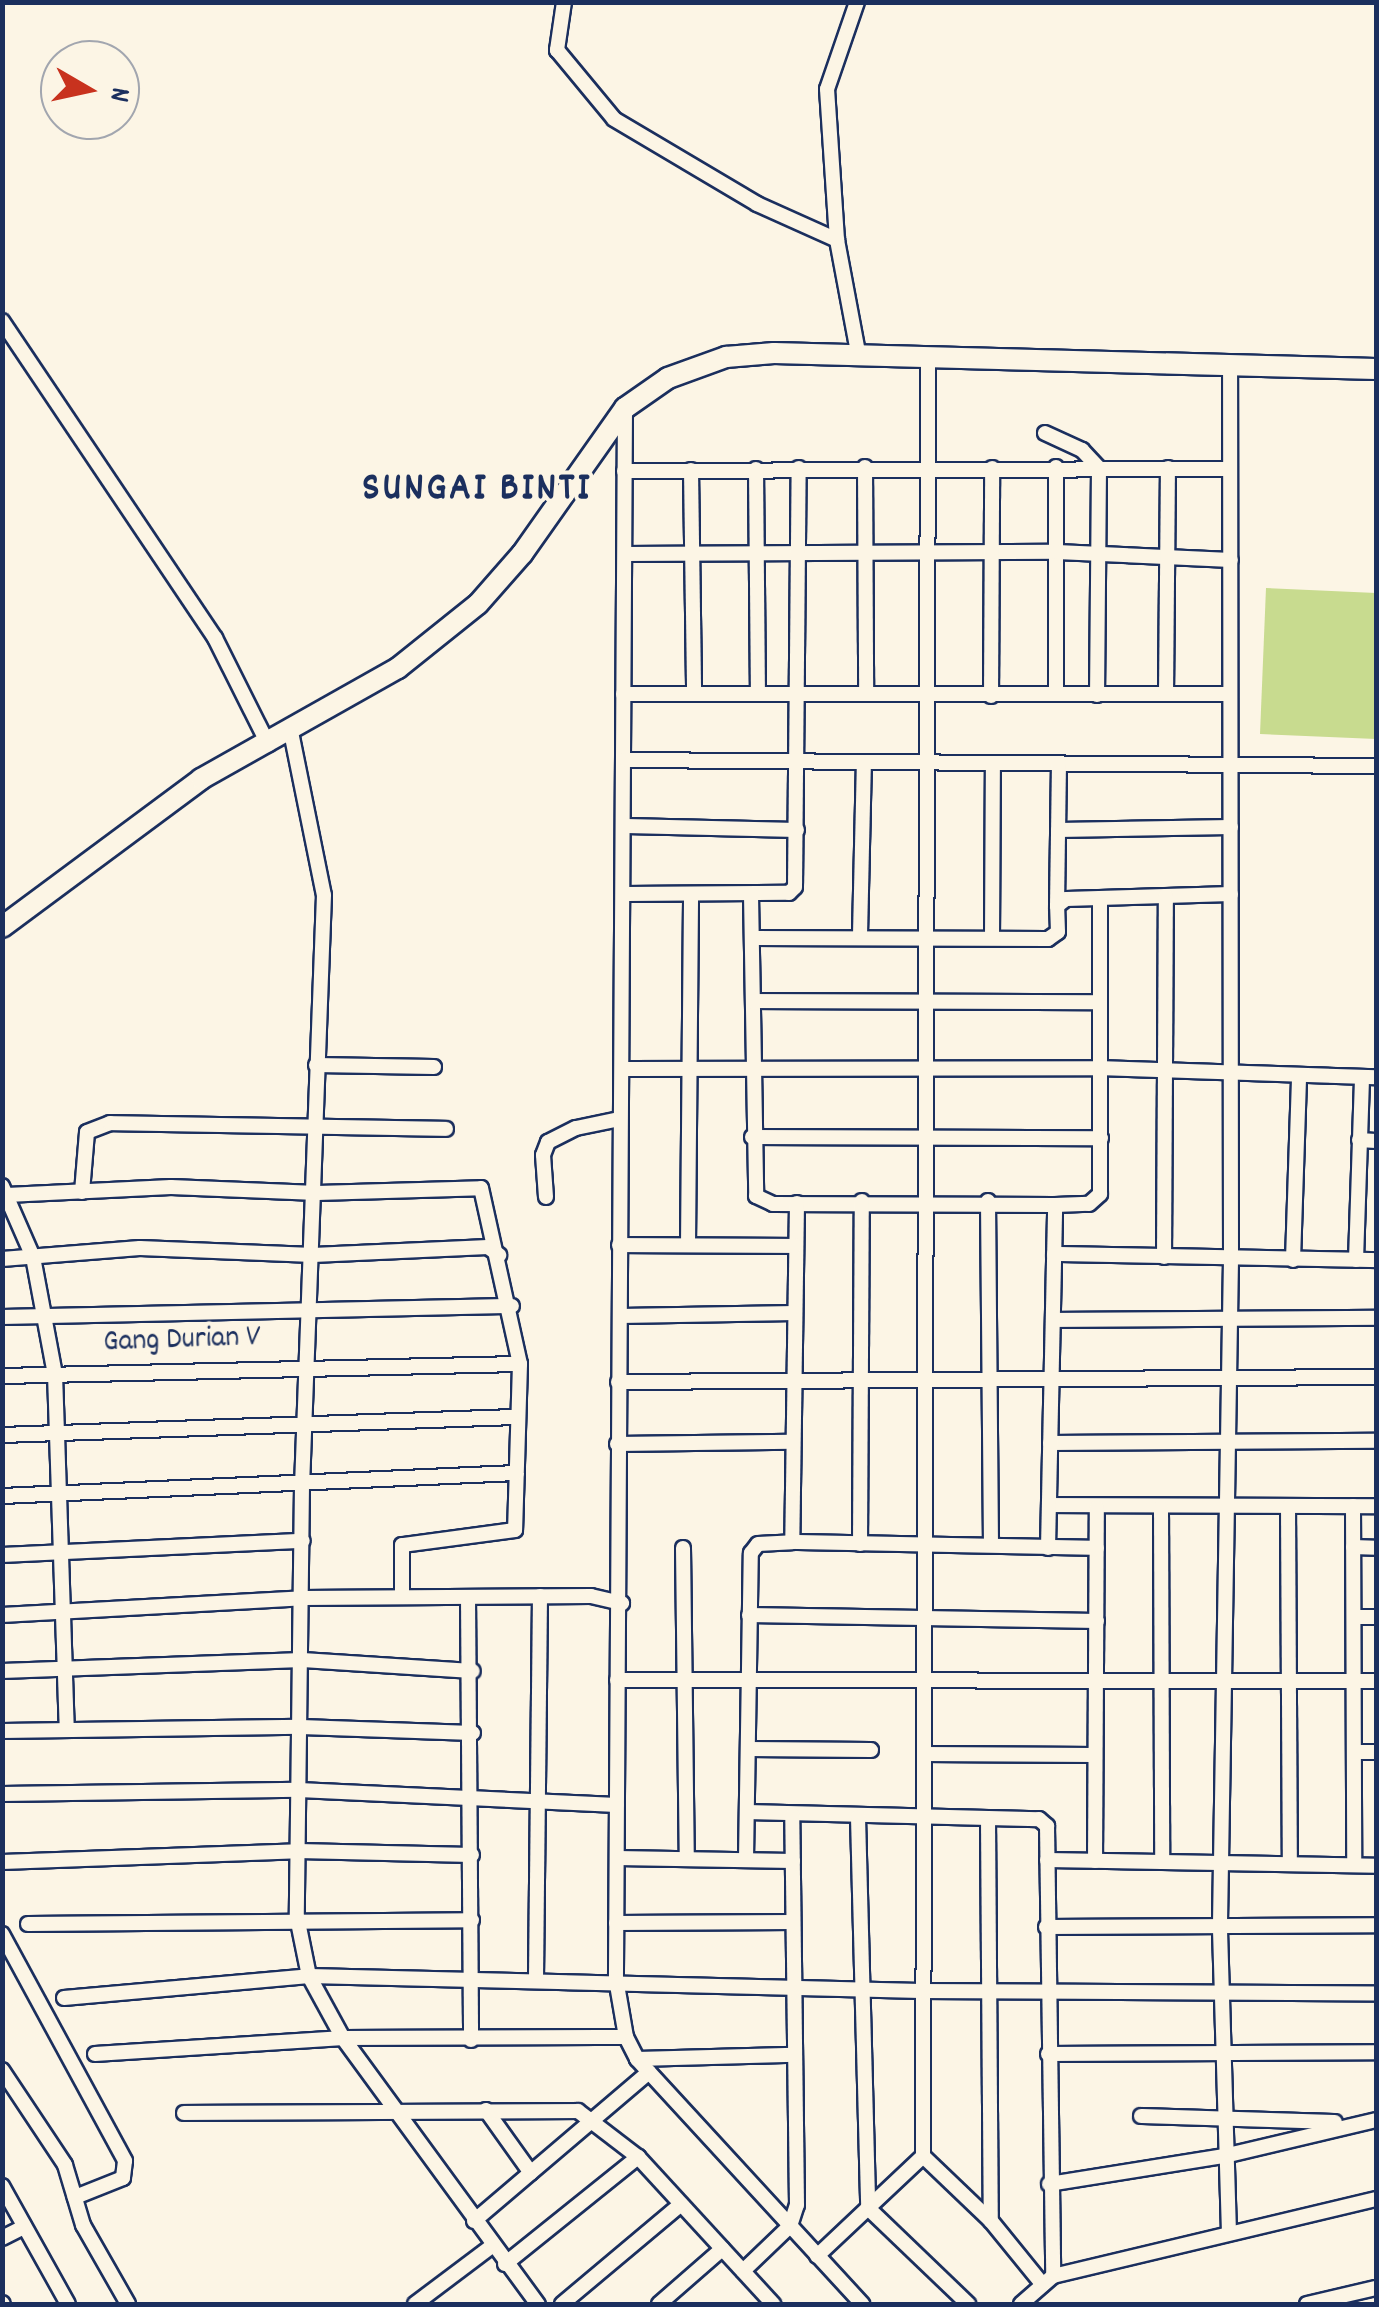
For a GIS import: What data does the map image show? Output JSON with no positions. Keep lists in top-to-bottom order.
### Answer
{
  "streets": {
    "street": ["Gang Durian V"]
  },
  "districts": ["SUNGAI BINTI"],
  "north": "right"
}
